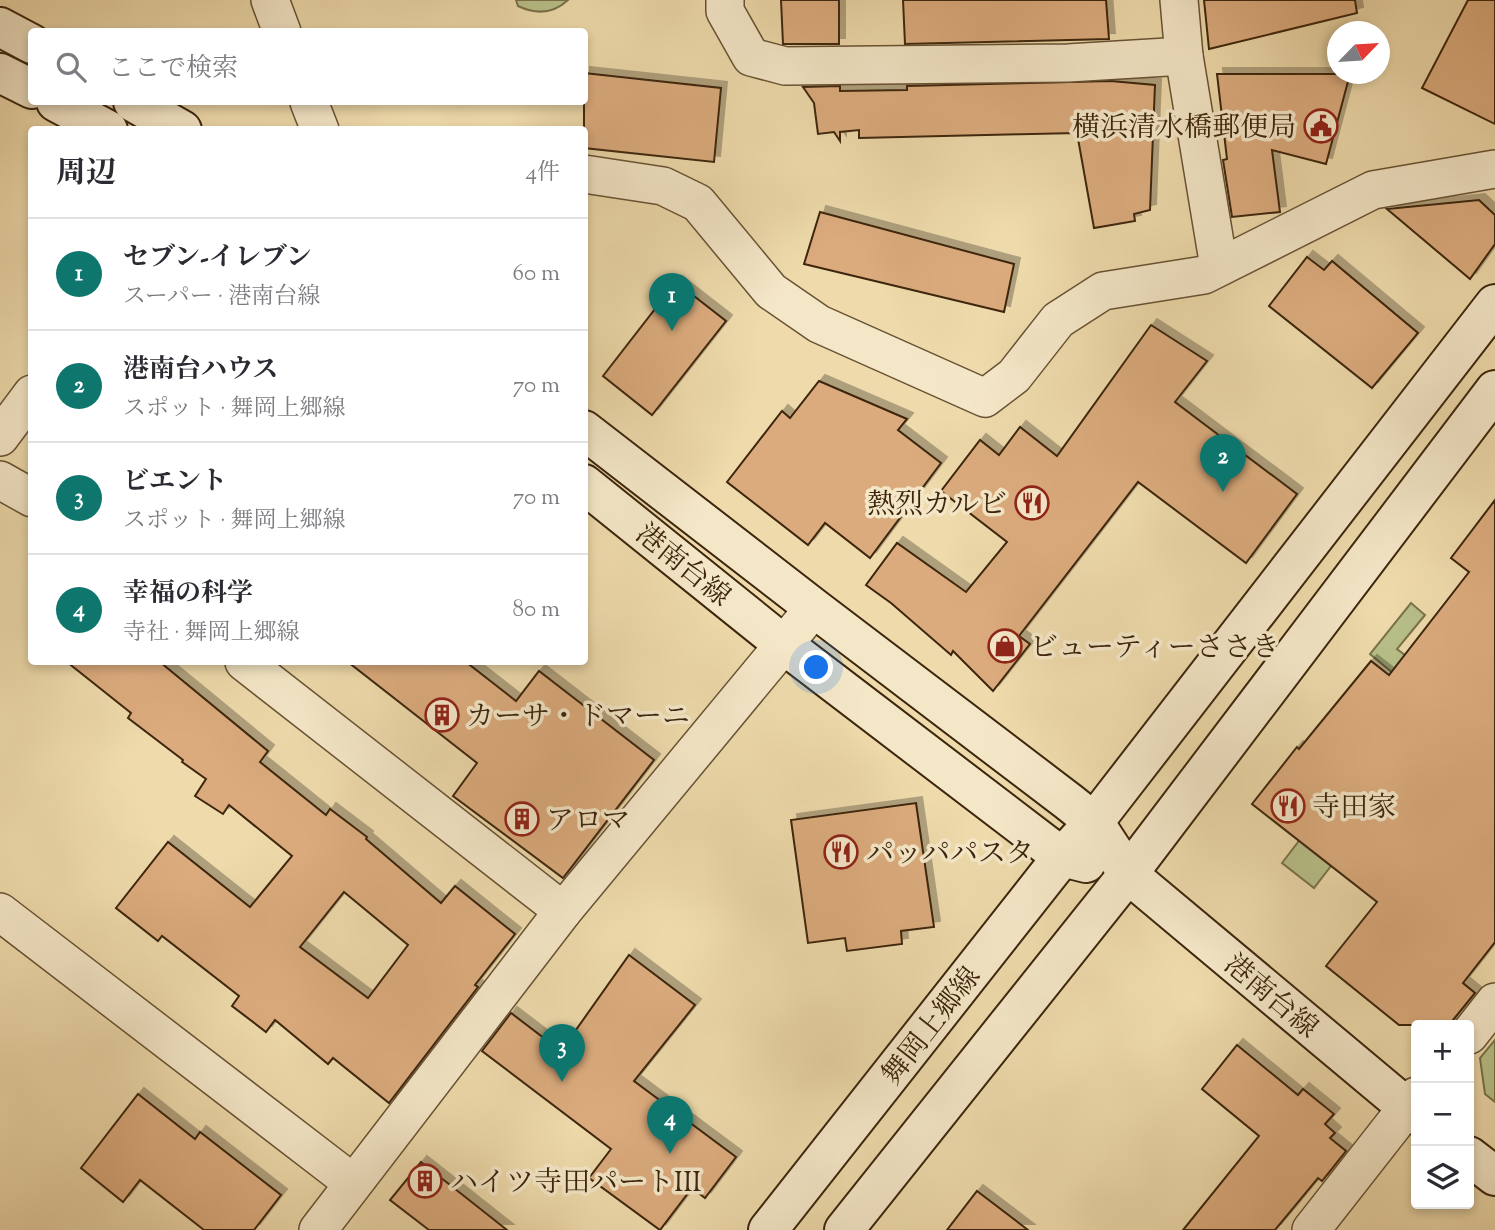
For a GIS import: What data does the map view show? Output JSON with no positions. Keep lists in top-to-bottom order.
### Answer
{
  "streets": {
    "street": ["港南台線", "舞岡上郷線"]
  },
  "crossings": [
    ["港南台線", "舞岡上郷線"]
  ],
  "places": {
    "public building": ["横浜清水橋郵便局"],
    "restaurant": ["熱烈カルビ", "寺田家", "パッパパスタ"],
    "shop": ["ビューティーささき"],
    "building": ["カーサ・ドマーニ", "アロマ", "ハイツ寺田パートIII"]
  },
  "north": "top right",
  "page": {
    "search": "ここで検索",
    "heading": ["周辺", "4件"],
    "list": [
      {
        "mark": "1",
        "name": "セブン-イレブン",
        "note": "スーパー · 港南台線",
        "value": "60 m"
      },
      {
        "mark": "2",
        "name": "港南台ハウス",
        "note": "スポット · 舞岡上郷線",
        "value": "70 m"
      },
      {
        "mark": "3",
        "name": "ビエント",
        "note": "スポット · 舞岡上郷線",
        "value": "70 m"
      },
      {
        "mark": "4",
        "name": "幸福の科学",
        "note": "寺社 · 舞岡上郷線",
        "value": "80 m"
      }
    ],
    "pins": [
      "1",
      "2",
      "3",
      "4"
    ],
    "map_buttons": ["+", "−"]
  }
}
